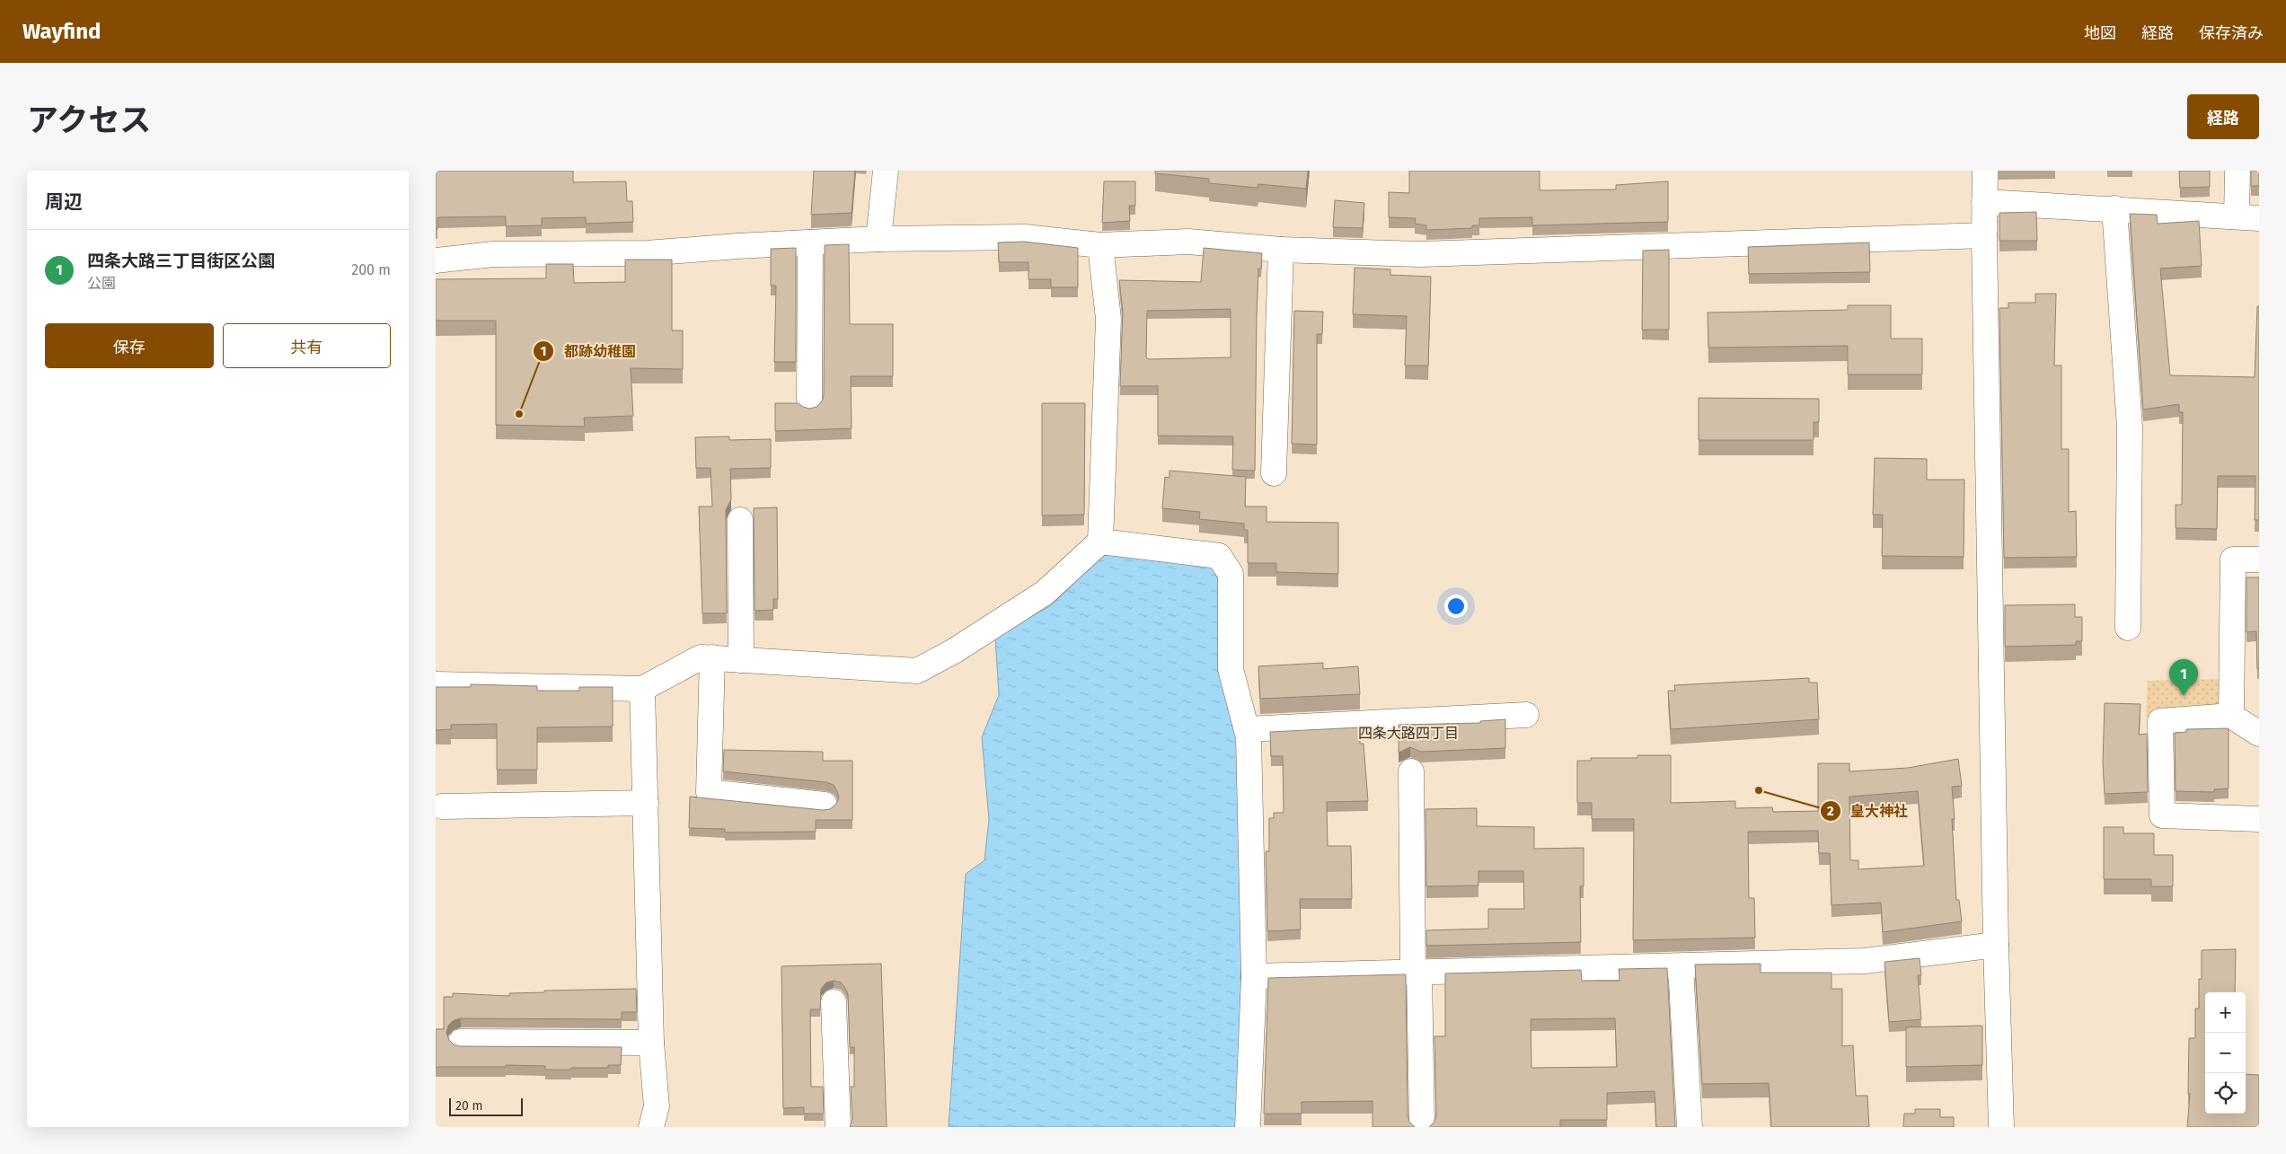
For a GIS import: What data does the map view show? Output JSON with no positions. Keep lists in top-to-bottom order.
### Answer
{
  "districts": ["四条大路四丁目"],
  "places": ["都跡幼稚園", "皇大神社"],
  "scale_bar": "20 m",
  "page": {
    "header": "Wayfind",
    "nav": ["地図", "経路", "保存済み"],
    "title": "アクセス",
    "buttons": [
      "経路",
      ["保存", "共有"]
    ],
    "heading": "周辺",
    "list": [
      {
        "mark": "1",
        "name": "四条大路三丁目街区公園",
        "note": "公園",
        "value": "200 m"
      }
    ],
    "pins": "1",
    "map_buttons": ["+", "−"],
    "scale": "20 m"
  }
}
